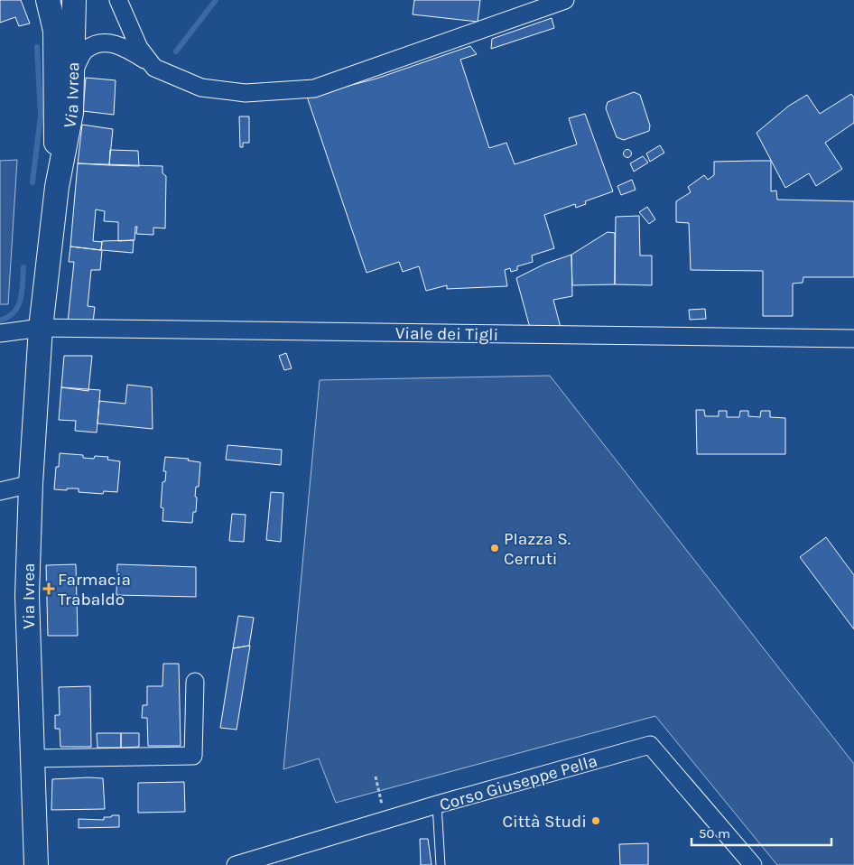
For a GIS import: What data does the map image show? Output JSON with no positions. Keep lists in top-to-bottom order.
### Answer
{
  "streets": {
    "main road": ["Via Ivrea"],
    "street": ["Viale dei Tigli", "Corso Giuseppe Pella"]
  },
  "crossings": [
    ["Via Ivrea", "Viale dei Tigli"]
  ],
  "places": {
    "other": ["PIazza S. Cerruti", "Città Studi"],
    "health": ["Farmacia Trabaldo"]
  },
  "scale_bar": "50 m"
}
